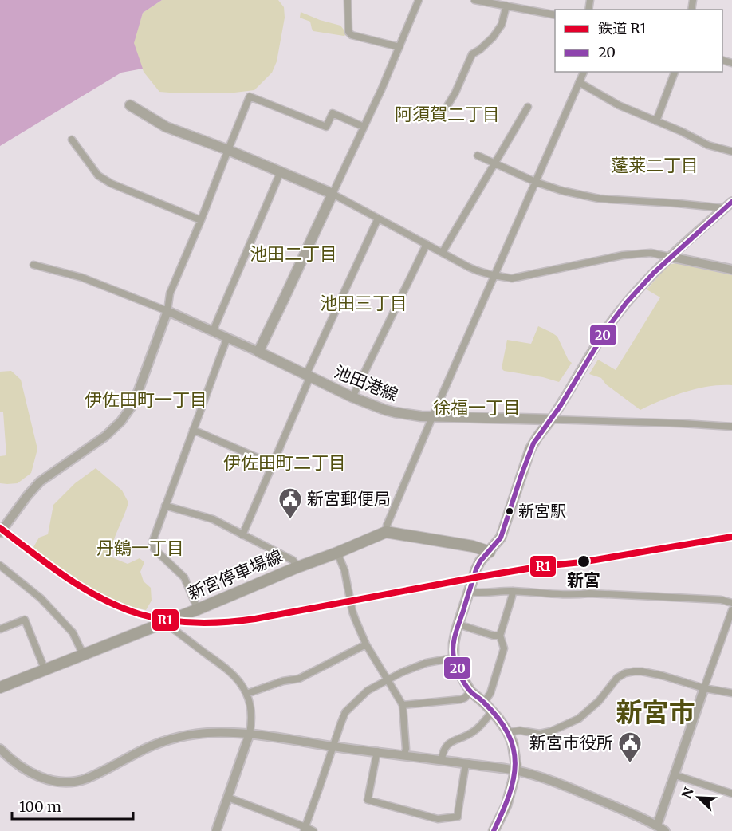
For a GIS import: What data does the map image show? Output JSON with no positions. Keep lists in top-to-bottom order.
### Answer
{
  "streets": {
    "main road": ["池田港線", "新宮停車場線"]
  },
  "districts": [
    "阿須賀二丁目",
    "蓬莱二丁目",
    "池田二丁目",
    "池田三丁目",
    "伊佐田町一丁目",
    "徐福一丁目",
    "伊佐田町二丁目",
    "丹鶴一丁目",
    "新宮市"
  ],
  "places": {
    "other": ["新宮駅", "新宮"],
    "public building": ["新宮郵便局", "新宮市役所"]
  },
  "lines": ["transit line 20", "rail line R1"],
  "legend": ["鉄道 R1", "20"],
  "scale_bar": "100 m",
  "north": "top left"
}
